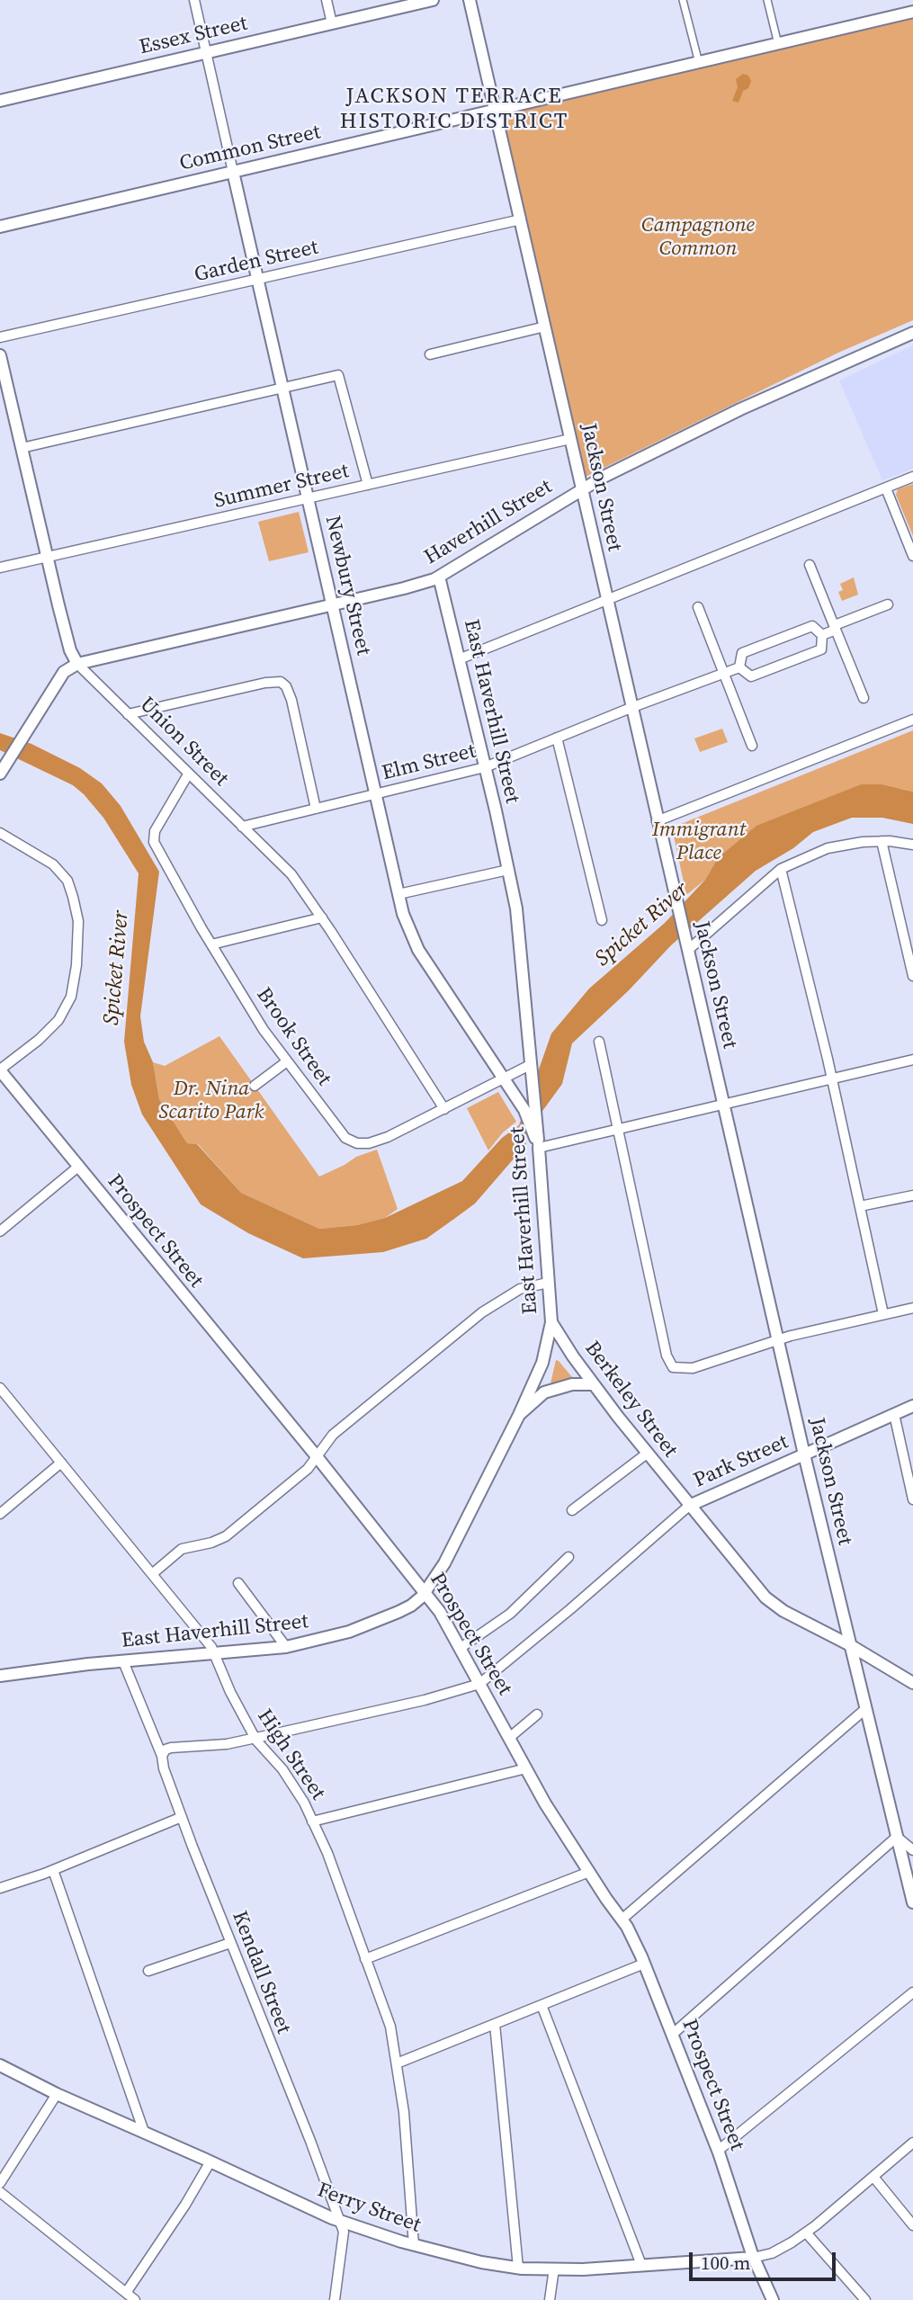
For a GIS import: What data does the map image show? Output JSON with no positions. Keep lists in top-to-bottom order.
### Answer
{
  "streets": {
    "main road": [
      "Essex Street",
      "Common Street",
      "Jackson Street",
      "Haverhill Street",
      "Newbury Street",
      "East Haverhill Street",
      "Union Street",
      "Prospect Street",
      "Berkeley Street",
      "Park Street",
      "Ferry Street"
    ],
    "street": [
      "Garden Street",
      "Summer Street",
      "Elm Street",
      "Brook Street",
      "High Street",
      "Kendall Street"
    ]
  },
  "crossings": [
    ["Essex Street", "Newbury Street"],
    ["Common Street", "Jackson Street"],
    ["Common Street", "Newbury Street"],
    ["Garden Street", "Jackson Street"],
    ["Garden Street", "Newbury Street"],
    ["Summer Street", "Jackson Street"],
    ["Summer Street", "Newbury Street"],
    ["Summer Street", "Union Street"],
    ["Jackson Street", "Haverhill Street"],
    ["Jackson Street", "Elm Street"],
    ["Jackson Street", "Berkeley Street"],
    ["Jackson Street", "Park Street"],
    ["Haverhill Street", "Newbury Street"],
    ["Haverhill Street", "East Haverhill Street"],
    ["Haverhill Street", "Union Street"],
    ["Newbury Street", "East Haverhill Street"],
    ["Newbury Street", "Elm Street"],
    ["Newbury Street", "Brook Street"],
    ["East Haverhill Street", "Elm Street"],
    ["East Haverhill Street", "Brook Street"],
    ["East Haverhill Street", "Prospect Street"],
    ["East Haverhill Street", "Berkeley Street"],
    ["East Haverhill Street", "High Street"],
    ["East Haverhill Street", "Kendall Street"],
    ["Union Street", "Elm Street"],
    ["Union Street", "Brook Street"],
    ["Prospect Street", "Ferry Street"],
    ["Berkeley Street", "Park Street"],
    ["High Street", "Ferry Street"],
    ["Kendall Street", "Ferry Street"]
  ],
  "districts": ["JACKSON TERRACE HISTORIC DISTRICT"],
  "water": ["Spicket River"],
  "parks": ["Campagnone Common", "Immigrant Place", "Dr. Nina Scarito Park"],
  "scale_bar": "100 m"
}
